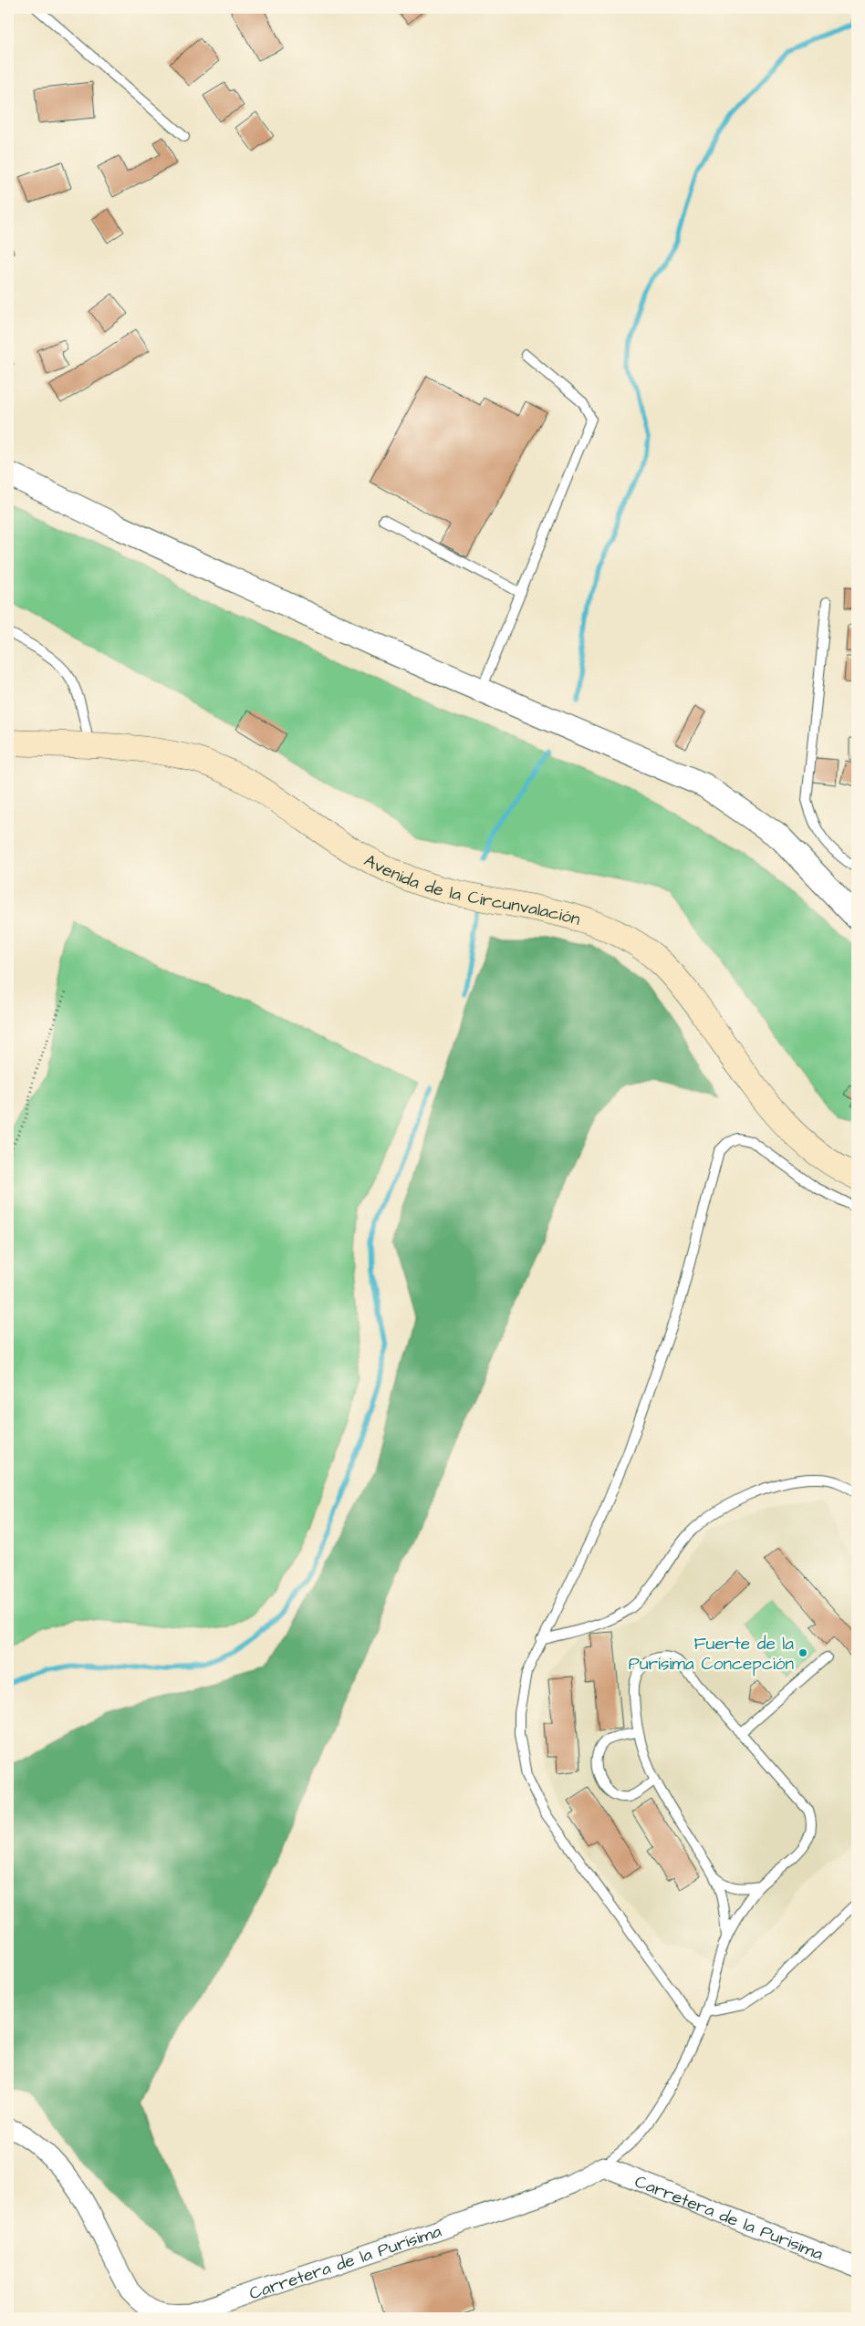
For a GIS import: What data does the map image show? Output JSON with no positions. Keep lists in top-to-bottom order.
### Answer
{
  "streets": {
    "main road": ["Avenida de la Circunvalación"],
    "street": ["Carretera de la Purisima", "Carretera de la Purísima"]
  },
  "crossings": [
    ["Carretera de la Purisima", "Carretera de la Purísima"]
  ],
  "places": ["Fuerte de la Purísima Concepción"]
}
